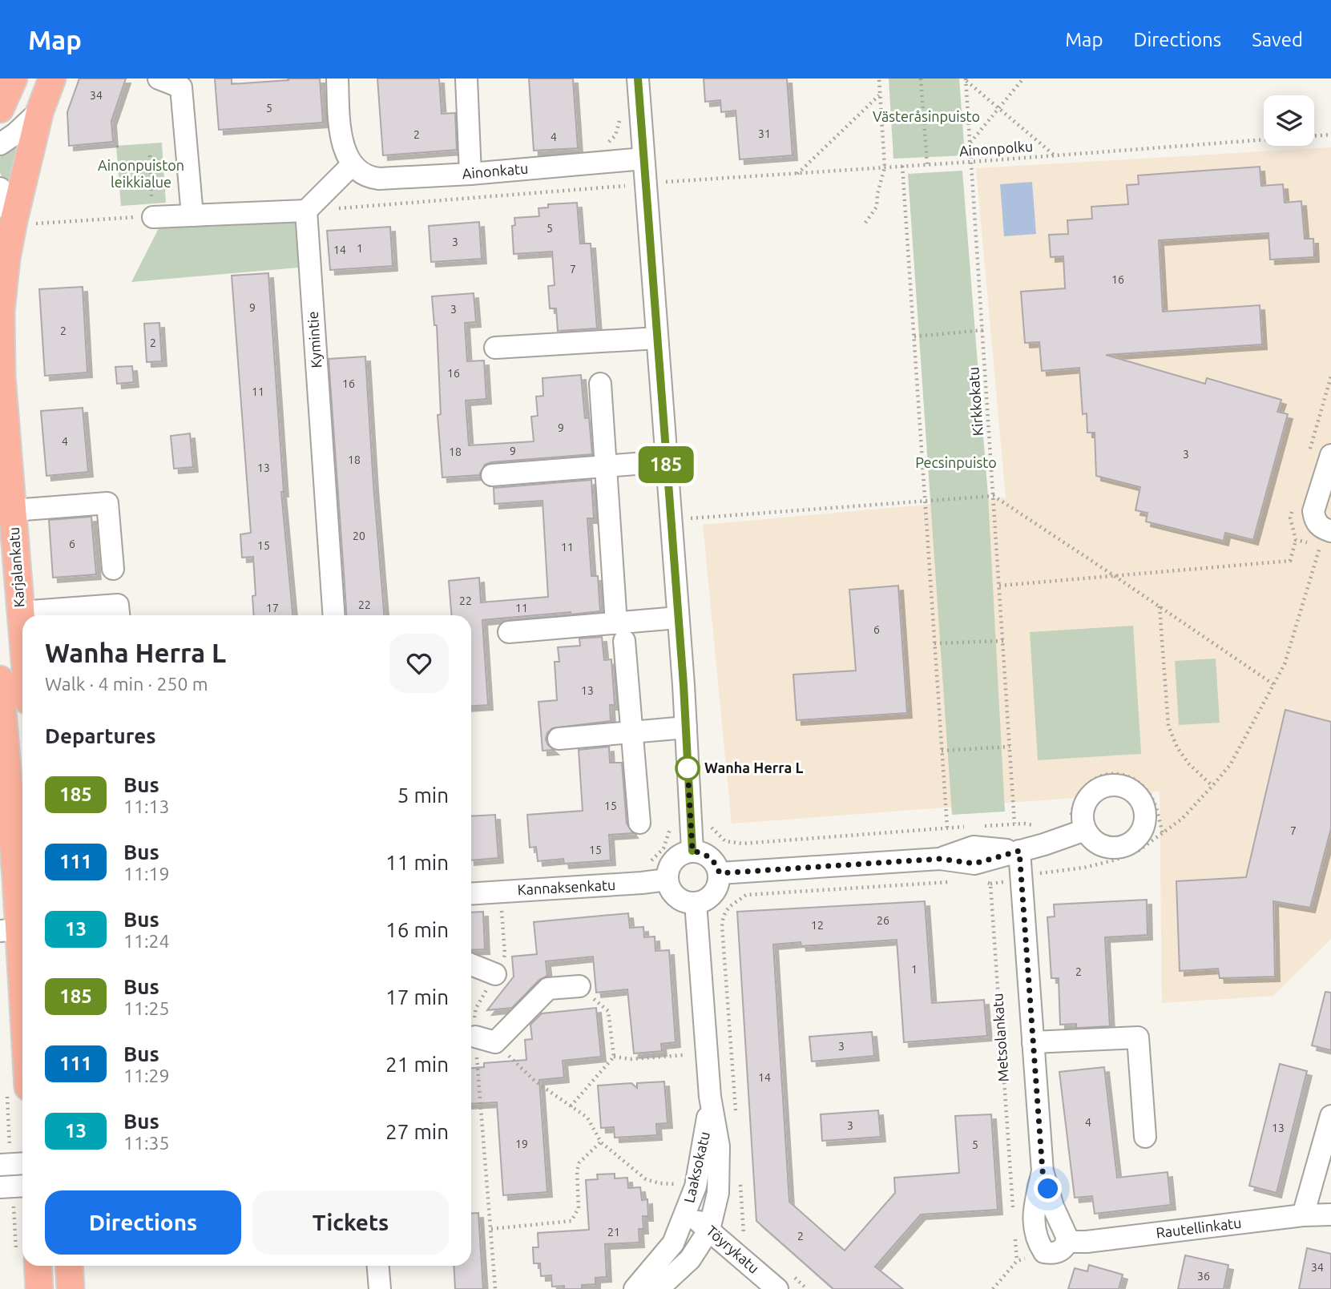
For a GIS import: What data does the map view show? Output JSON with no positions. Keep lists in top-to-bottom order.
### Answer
{
  "streets": {
    "main road": ["Karjalankatu"],
    "street": [
      "Ainonkatu",
      "Kymintie",
      "Kannaksenkatu",
      "Laaksokatu",
      "Rautellinkatu",
      "Töyrykatu"
    ],
    "path": ["Ainonpolku", "Kirkkokatu", "Metsolankatu"]
  },
  "crossings": [
    ["Ainonpolku", "Kymintie"],
    ["Ainonpolku", "Kirkkokatu"],
    ["Kirkkokatu", "Metsolankatu"],
    ["Kannaksenkatu", "Laaksokatu"],
    ["Laaksokatu", "Töyrykatu"]
  ],
  "parks": ["Västeråsinpuisto", "Ainonpuiston leikkialue", "Pecsinpuisto"],
  "places": ["Wanha Herra L"],
  "lines": ["bus line 185"],
  "house_numbers": [
    "34",
    "5",
    "31",
    "2",
    "4",
    "5",
    "3",
    "1",
    "14",
    "7",
    "16",
    "9",
    "3",
    "2",
    "2",
    "16",
    "16",
    "11",
    "9",
    "4",
    "9",
    "18",
    "3",
    "18",
    "13",
    "20",
    "6",
    "15",
    "11",
    "22",
    "22",
    "17",
    "11",
    "6",
    "13",
    "15",
    "7",
    "15",
    "26",
    "12",
    "1",
    "2",
    "3",
    "14",
    "4",
    "3",
    "13",
    "19",
    "5",
    "21",
    "2",
    "34",
    "36"
  ],
  "page": {
    "header": "Map",
    "nav": ["Map", "Directions", "Saved"],
    "on_map": "185",
    "heading": [
      ["Wanha Herra L", "Walk · 4 min · 250 m"],
      "Departures"
    ],
    "list": [
      {
        "mark": "185",
        "name": "Bus",
        "note": "11:13",
        "value": "5 min"
      },
      {
        "mark": "111",
        "name": "Bus",
        "note": "11:19",
        "value": "11 min"
      },
      {
        "mark": "13",
        "name": "Bus",
        "note": "11:24",
        "value": "16 min"
      },
      {
        "mark": "185",
        "name": "Bus",
        "note": "11:25",
        "value": "17 min"
      },
      {
        "mark": "111",
        "name": "Bus",
        "note": "11:29",
        "value": "21 min"
      },
      {
        "mark": "13",
        "name": "Bus",
        "note": "11:35",
        "value": "27 min"
      }
    ],
    "buttons": ["Directions", "Tickets"]
  }
}
